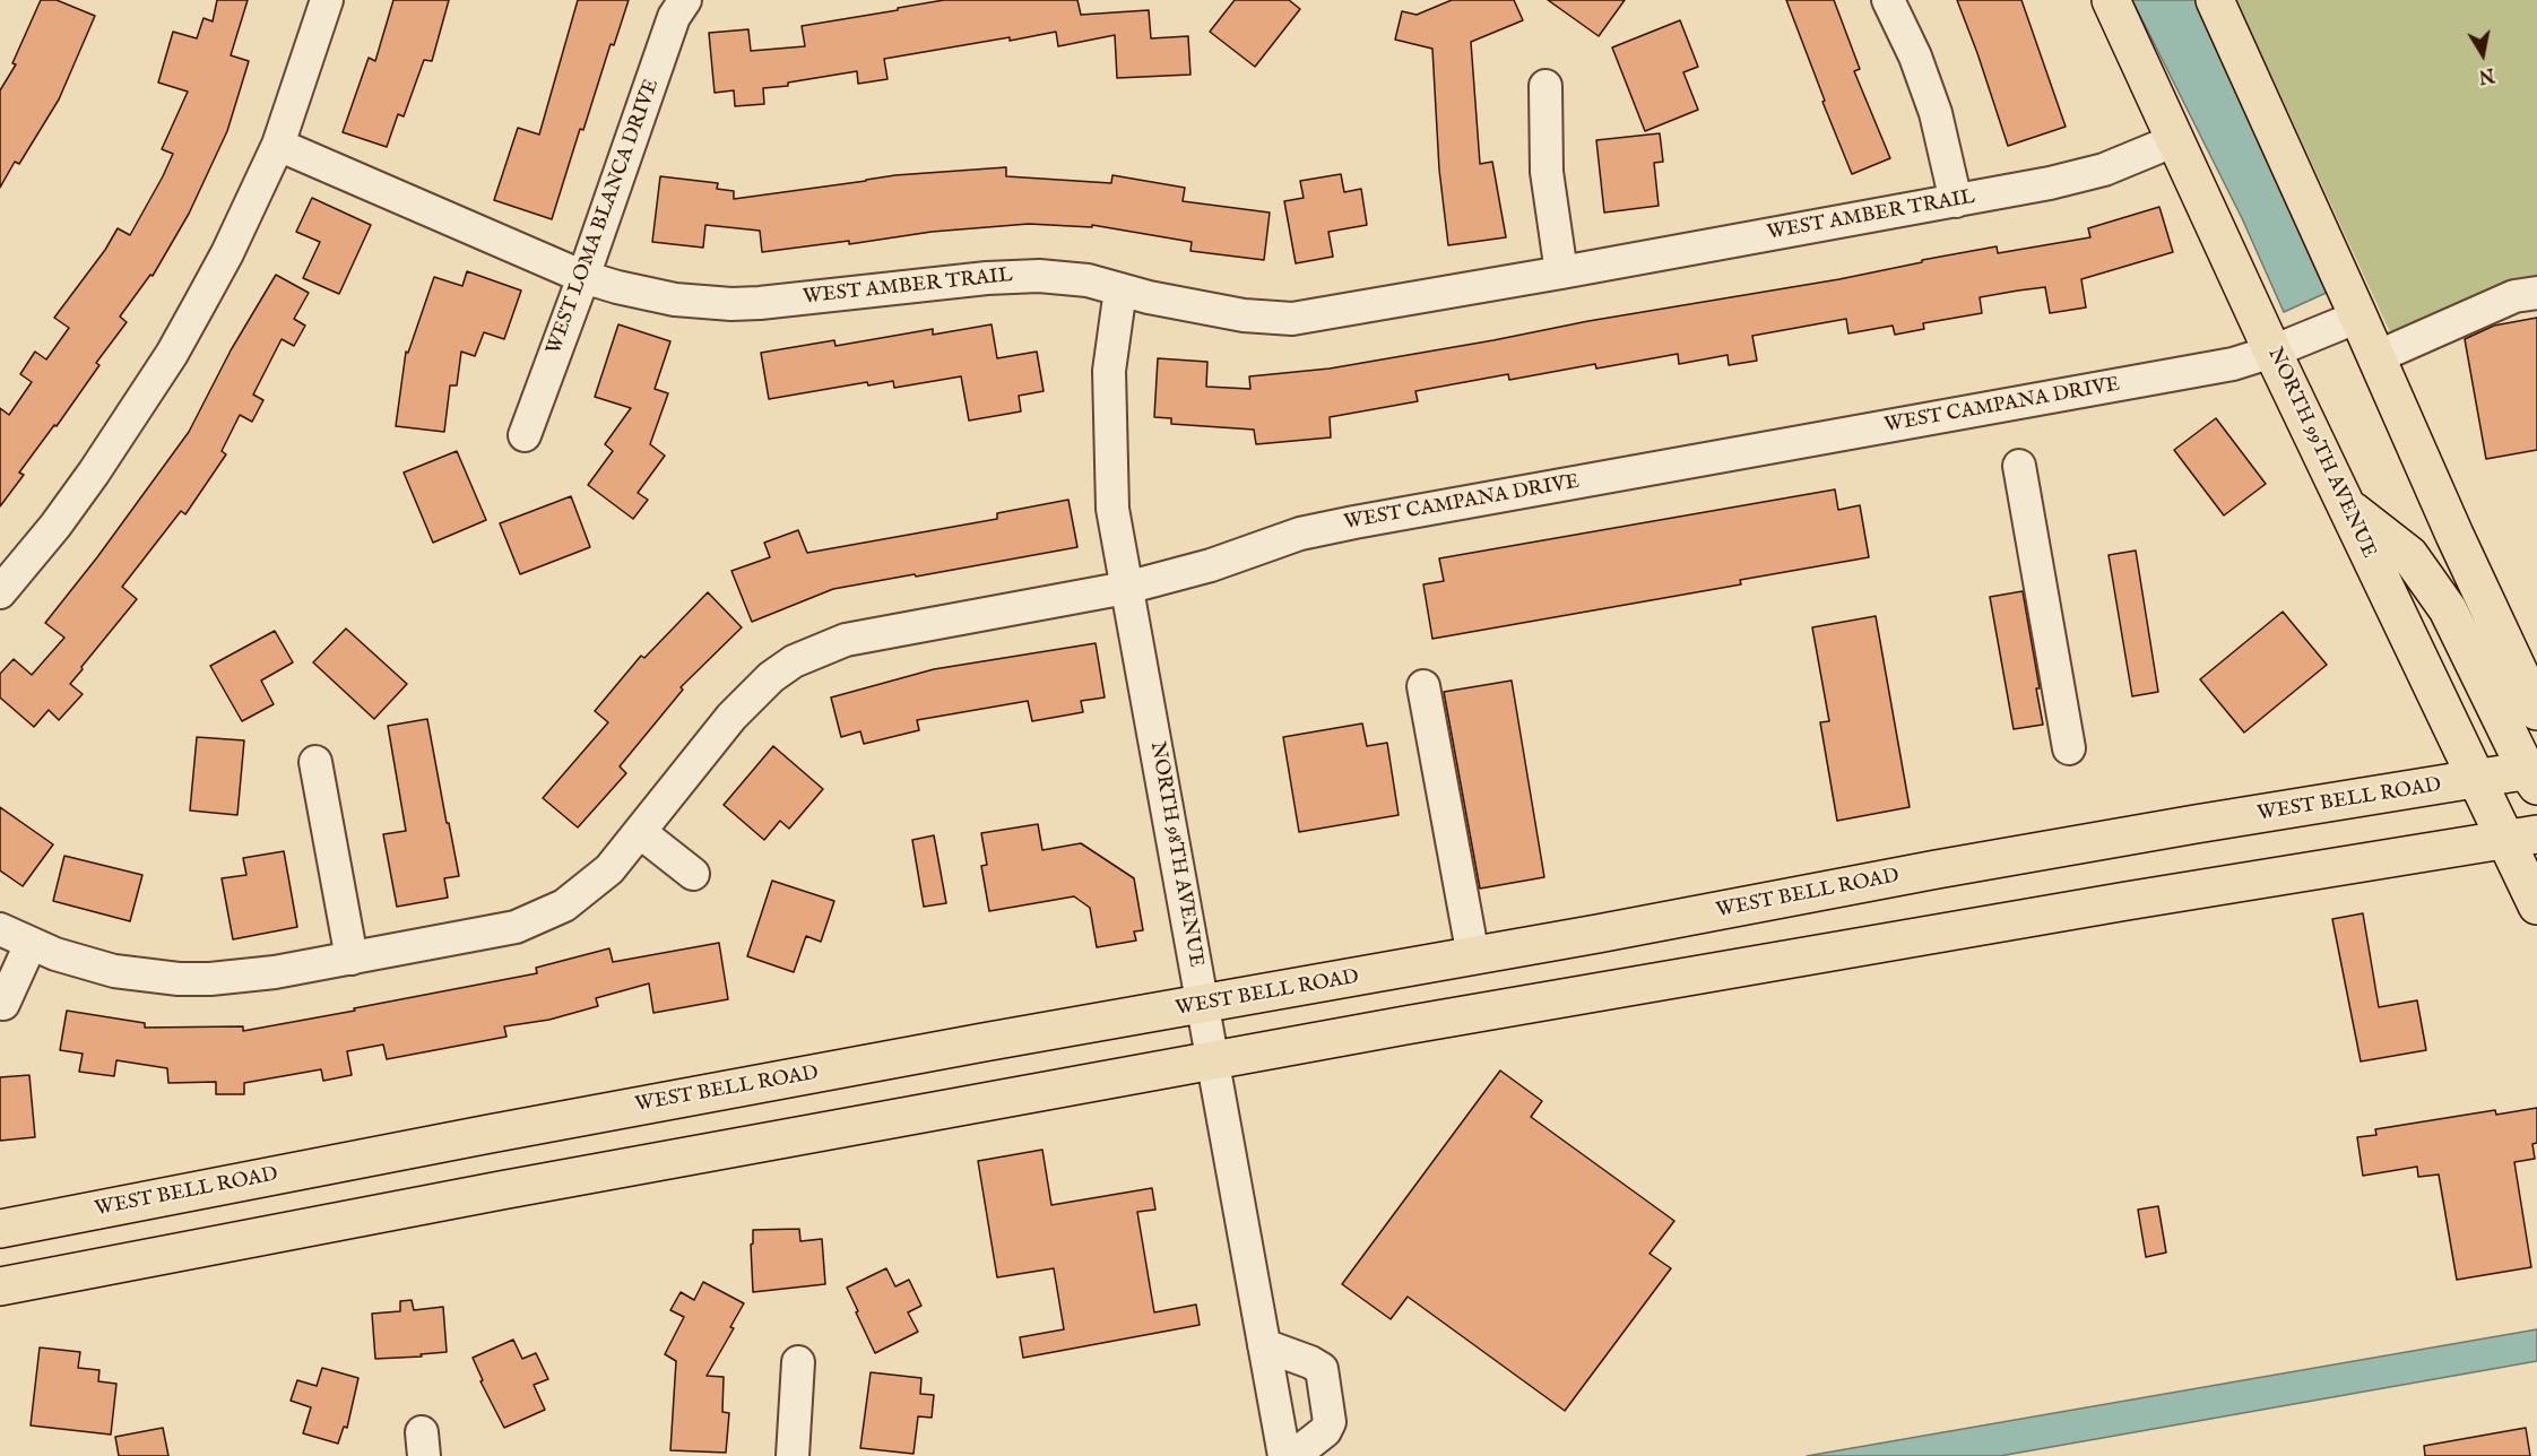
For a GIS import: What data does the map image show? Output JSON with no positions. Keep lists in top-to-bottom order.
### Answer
{
  "streets": {
    "main road": ["NORTH 99TH AVENUE", "WEST BELL ROAD"],
    "street": [
      "WEST AMBER TRAIL",
      "WEST LOMA BLANCA DRIVE",
      "WEST CAMPANA DRIVE",
      "NORTH 98TH AVENUE"
    ]
  },
  "crossings": [
    ["WEST AMBER TRAIL", "WEST LOMA BLANCA DRIVE"],
    ["WEST AMBER TRAIL", "NORTH 99TH AVENUE"],
    ["WEST AMBER TRAIL", "NORTH 98TH AVENUE"],
    ["WEST CAMPANA DRIVE", "NORTH 99TH AVENUE"],
    ["WEST CAMPANA DRIVE", "NORTH 98TH AVENUE"],
    ["NORTH 99TH AVENUE", "WEST BELL ROAD"],
    ["WEST BELL ROAD", "NORTH 98TH AVENUE"]
  ],
  "north": "bottom"
}
